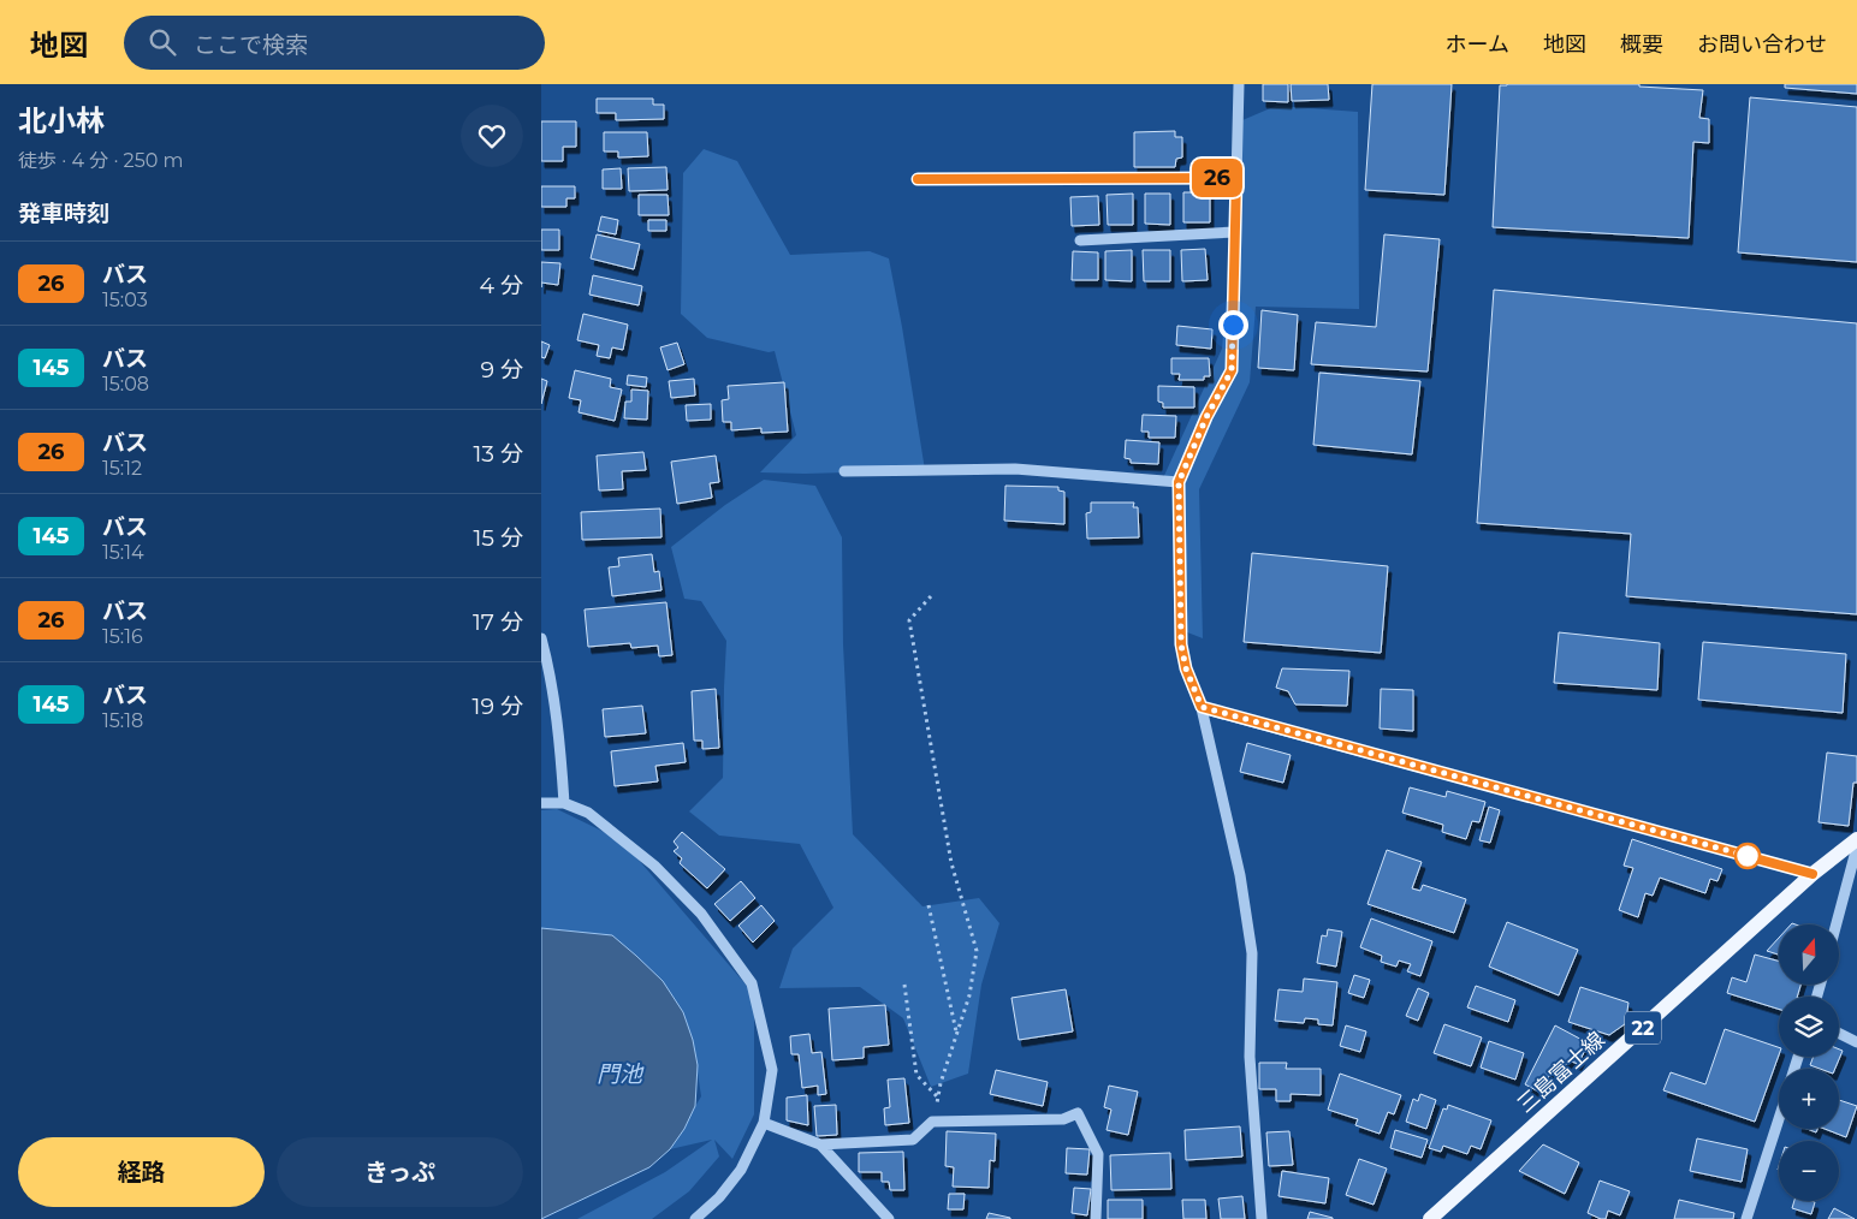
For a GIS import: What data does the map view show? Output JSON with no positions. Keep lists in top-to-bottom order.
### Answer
{
  "streets": {
    "main road": ["22", "三島富士線"]
  },
  "water": ["門池"],
  "lines": ["bus line 26"],
  "north": "top",
  "page": {
    "header": "地図",
    "search": "ここで検索",
    "nav": [
      "ホーム",
      "地図",
      "概要",
      "お問い合わせ"
    ],
    "heading": [
      ["北小林", "徒歩 · 4 分 · 250 m"],
      "発車時刻"
    ],
    "on_map": "26",
    "list": [
      {
        "mark": "26",
        "name": "バス",
        "note": "15:03",
        "value": "4 分"
      },
      {
        "mark": "145",
        "name": "バス",
        "note": "15:08",
        "value": "9 分"
      },
      {
        "mark": "26",
        "name": "バス",
        "note": "15:12",
        "value": "13 分"
      },
      {
        "mark": "145",
        "name": "バス",
        "note": "15:14",
        "value": "15 分"
      },
      {
        "mark": "26",
        "name": "バス",
        "note": "15:16",
        "value": "17 分"
      },
      {
        "mark": "145",
        "name": "バス",
        "note": "15:18",
        "value": "19 分"
      }
    ],
    "map_buttons": ["+", "−"],
    "buttons": ["経路", "きっぷ"]
  }
}
